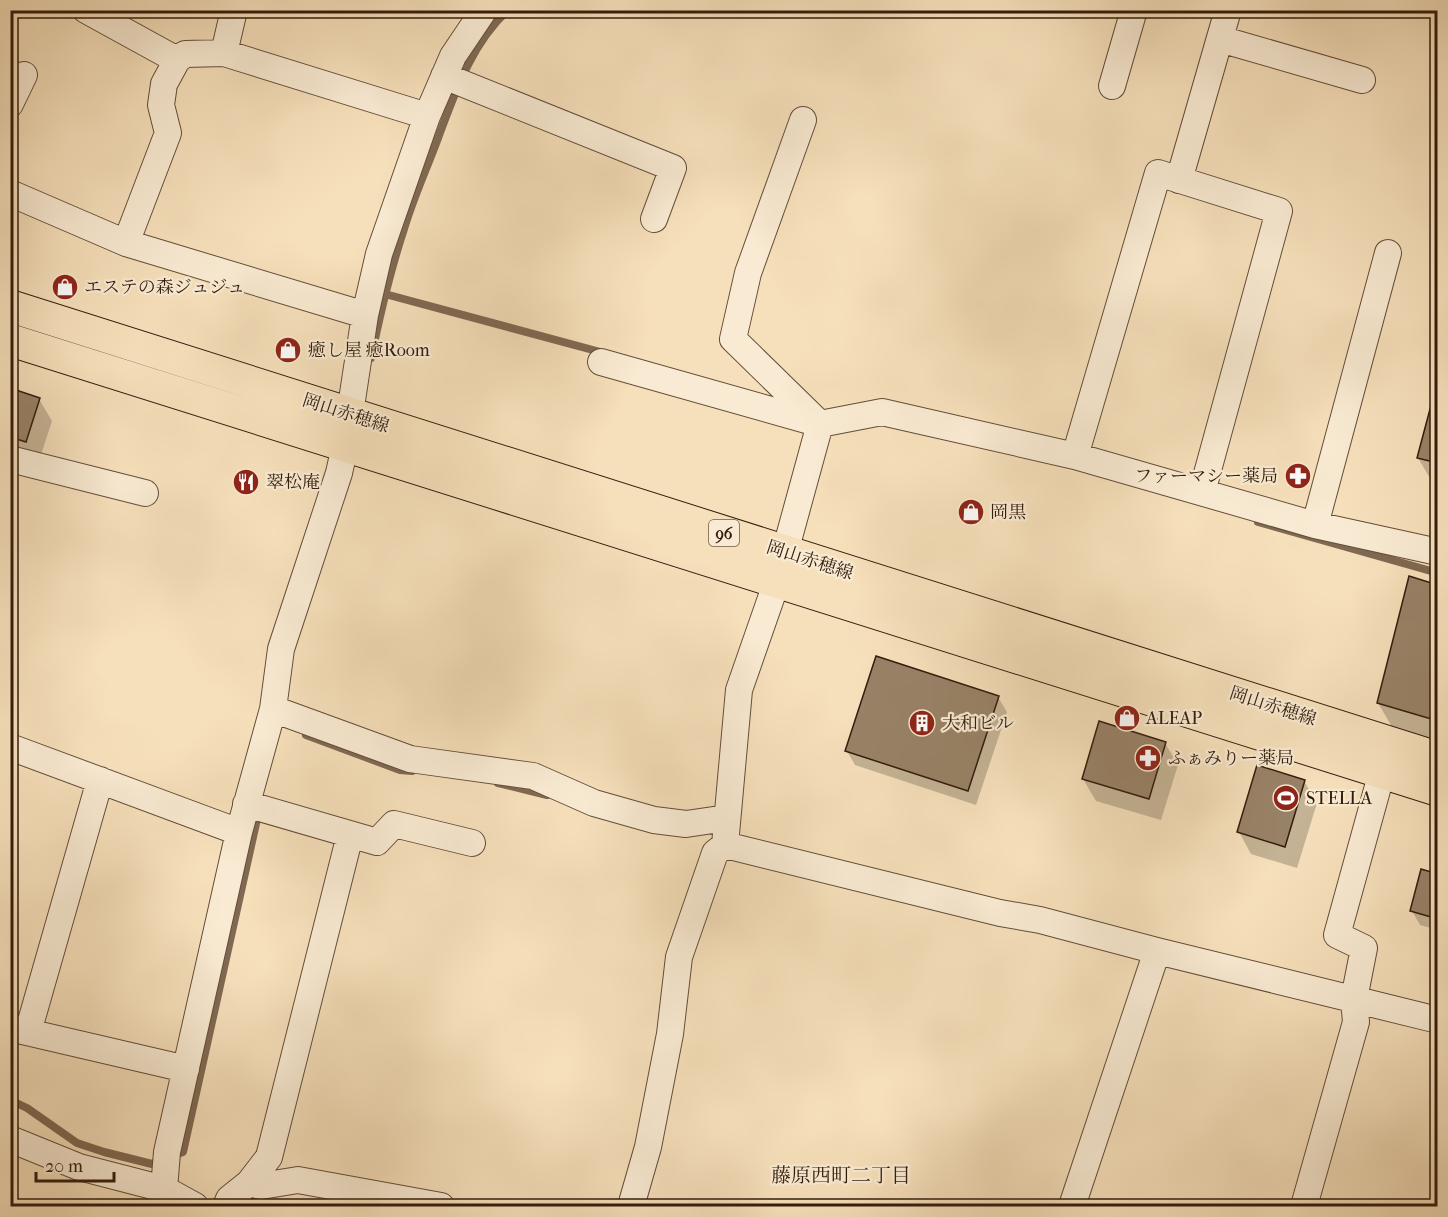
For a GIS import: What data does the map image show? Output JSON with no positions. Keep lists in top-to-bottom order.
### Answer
{
  "streets": {
    "main road": ["岡山赤穂線", "96"]
  },
  "districts": ["藤原西町二丁目"],
  "places": {
    "shop": [
      "エステの森ジュジュ",
      "癒し屋 癒Room",
      "岡黒",
      "ALEAP"
    ],
    "pharmacy": ["ファーマシー薬局", "ふぁみりー薬局"],
    "restaurant": ["翠松庵"],
    "building": ["大和ビル"],
    "sports": ["STELLA"]
  },
  "scale_bar": "20 m"
}
